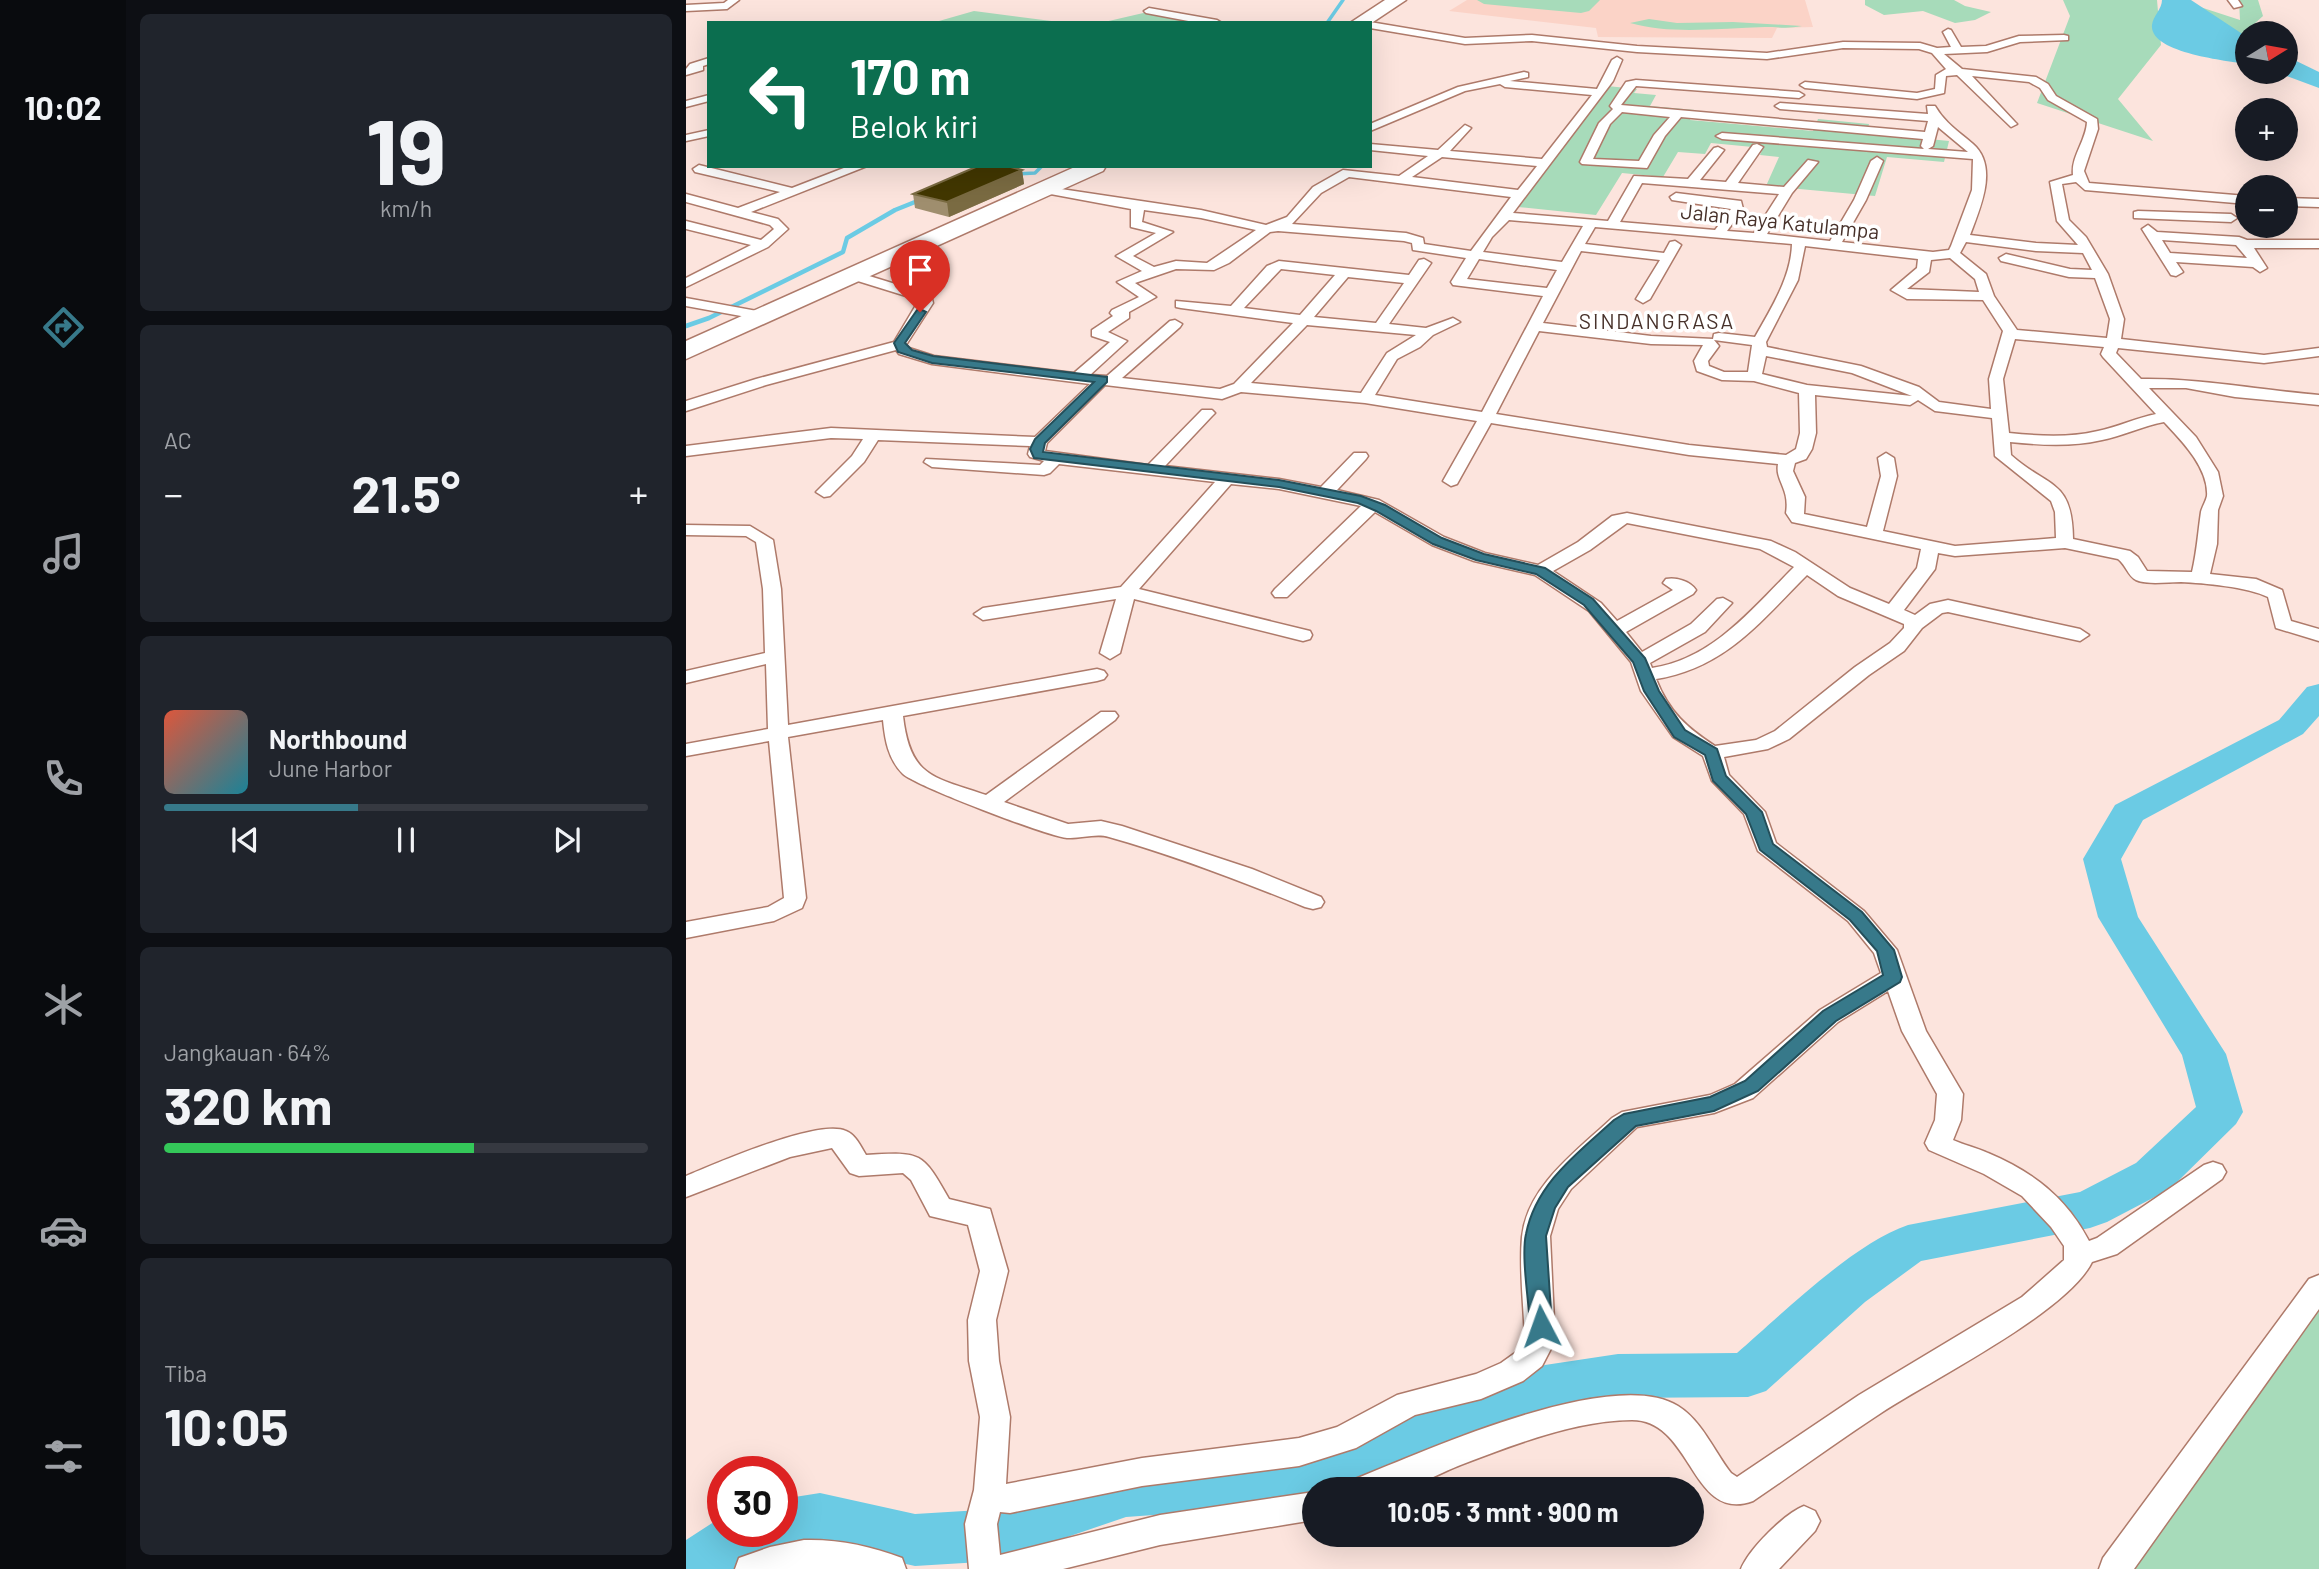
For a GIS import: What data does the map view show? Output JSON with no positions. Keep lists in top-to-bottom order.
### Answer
{
  "streets": {
    "street": ["Jalan Raya Katulampa"]
  },
  "districts": ["SINDANGRASA"],
  "north": "right",
  "page": {
    "tabs": "10:02",
    "tile": [
      ["19", "km/h"],
      "AC",
      ["Jangkauan · 64%", "320 km"],
      ["Tiba", "10:05"]
    ],
    "map_buttons": ["+", "−"],
    "turn": ["170 m", "Belok kiri"],
    "heat": ["−", "21.5°", "+"],
    "song": ["Northbound", "June Harbor"],
    "limit": "30",
    "trip": "10:05 · 3 mnt · 900 m"
  }
}
